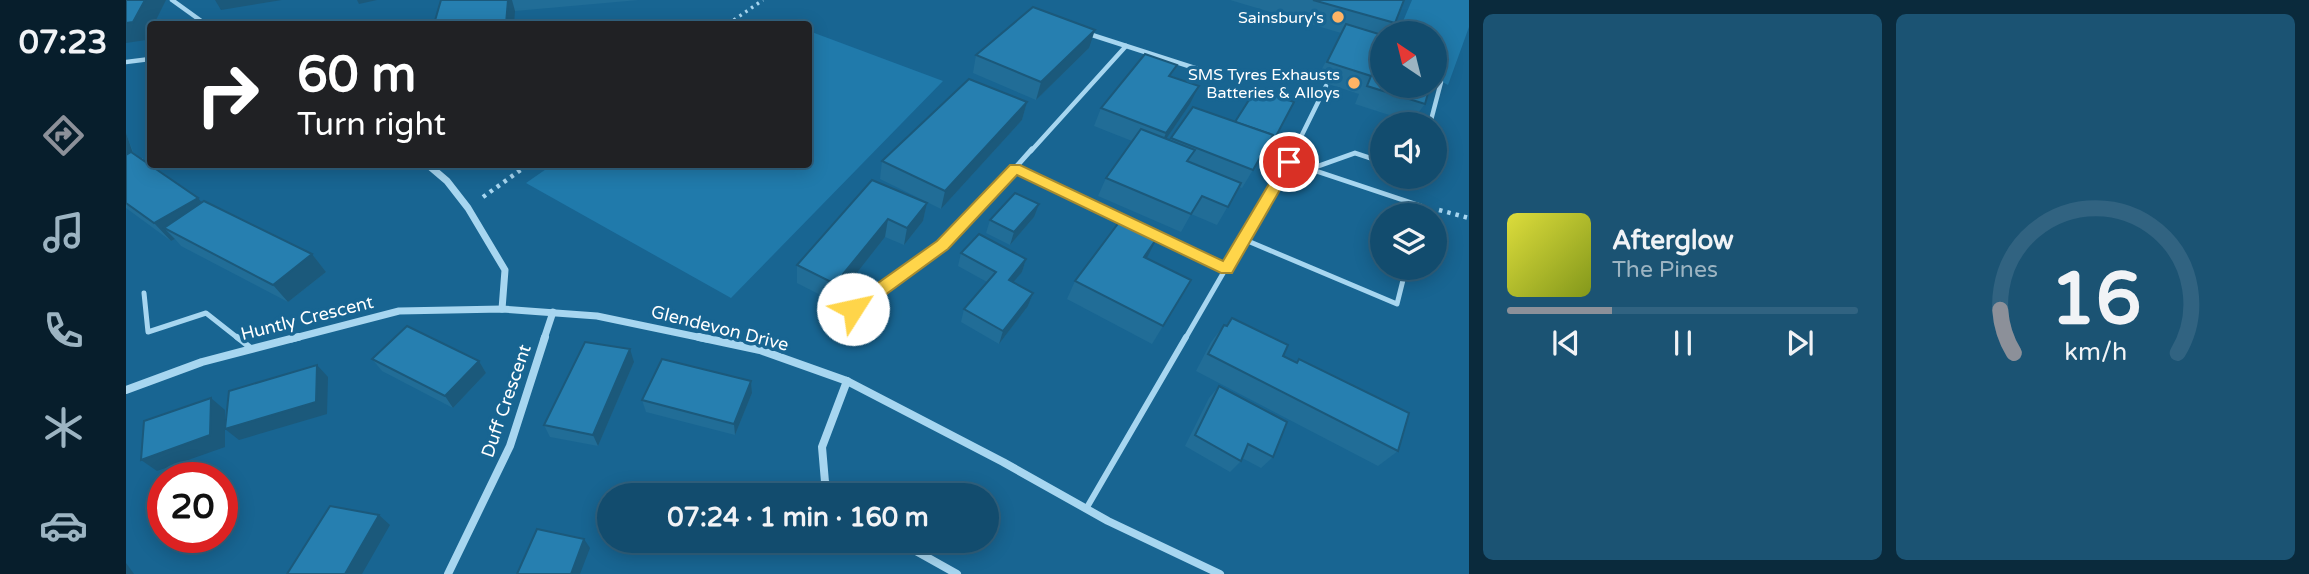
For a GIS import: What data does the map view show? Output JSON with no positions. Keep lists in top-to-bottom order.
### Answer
{
  "streets": {
    "street": ["Huntly Crescent", "Glendevon Drive", "Duff Crescent"]
  },
  "crossings": [
    ["Huntly Crescent", "Glendevon Drive"],
    ["Glendevon Drive", "Duff Crescent"]
  ],
  "places": ["Sainsbury's", "SMS Tyres Exhausts Batteries & Alloys"],
  "north": "top left",
  "page": {
    "tabs": "07:23",
    "turn": ["60 m", "Turn right"],
    "song": ["Afterglow", "The Pines"],
    "limit": "20",
    "trip": "07:24 · 1 min · 160 m",
    "gauge": ["16", "km/h"]
  }
}
